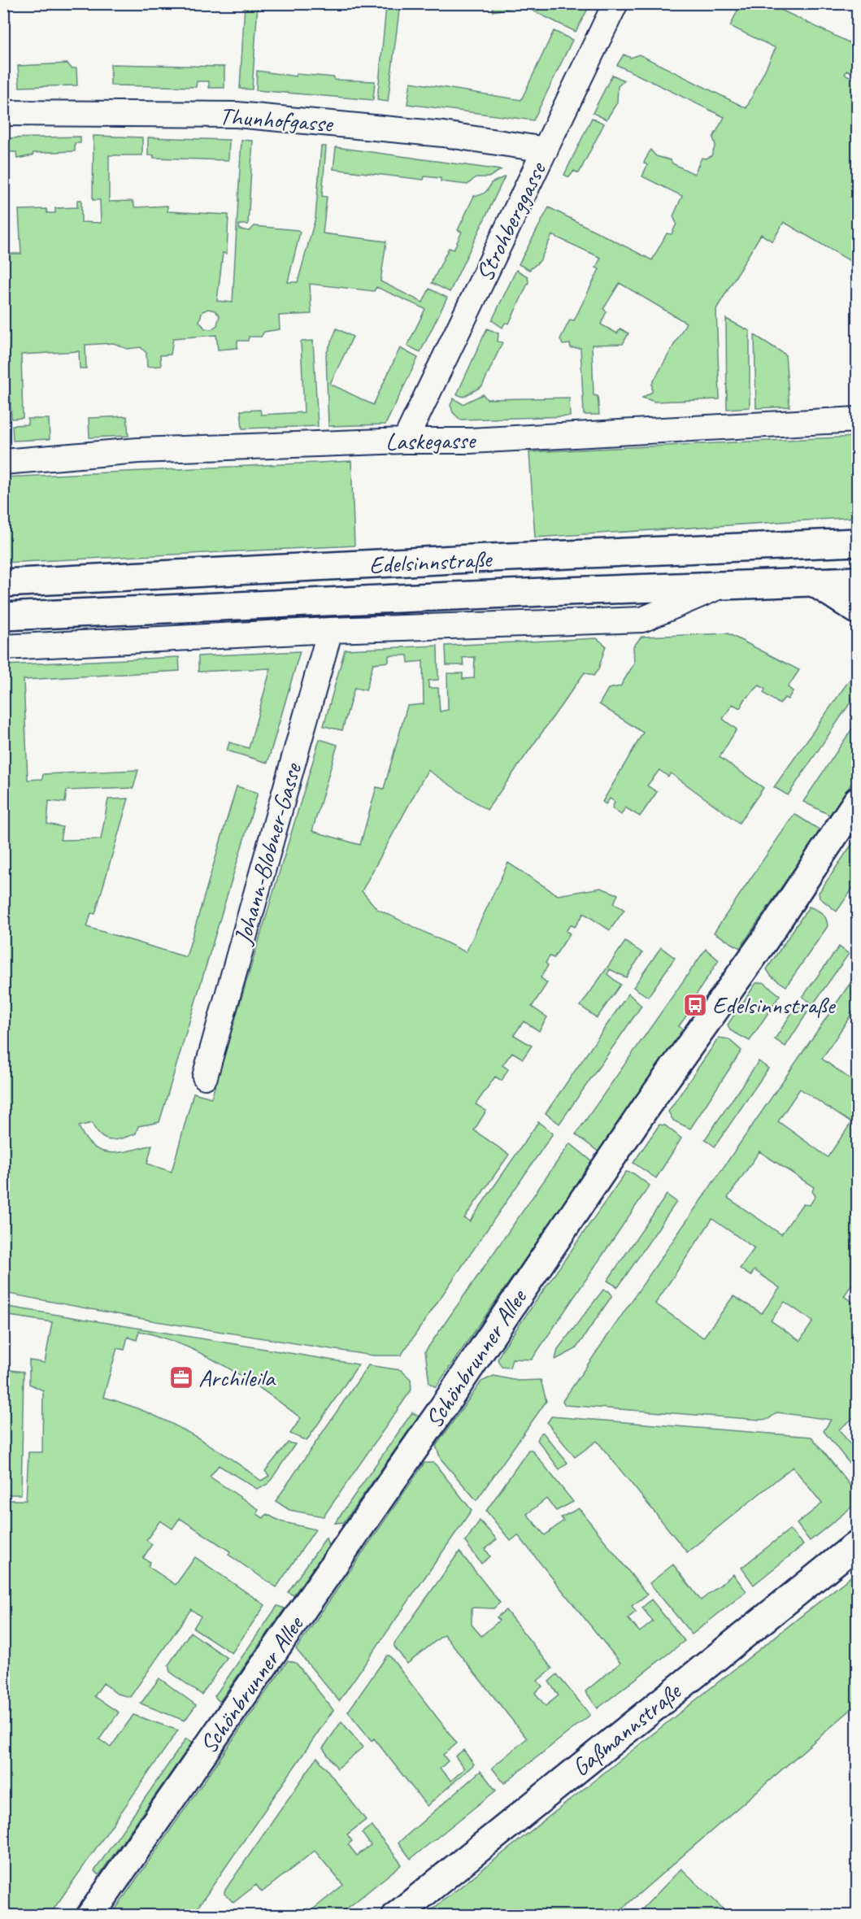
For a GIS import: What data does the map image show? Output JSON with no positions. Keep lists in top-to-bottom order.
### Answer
{
  "streets": {
    "street": [
      "Thunhofgasse",
      "Strohberggasse",
      "Laskegasse",
      "Edelsinnstraße",
      "Johann-Blobner-Gasse",
      "Schönbrunner Allee",
      "Gaßmannstraße"
    ]
  },
  "crossings": [
    ["Thunhofgasse", "Strohberggasse"],
    ["Strohberggasse", "Laskegasse"],
    ["Edelsinnstraße", "Johann-Blobner-Gasse"]
  ],
  "places": {
    "bus stop": ["Edelsinnstraße"],
    "office": ["Archileila"]
  }
}
